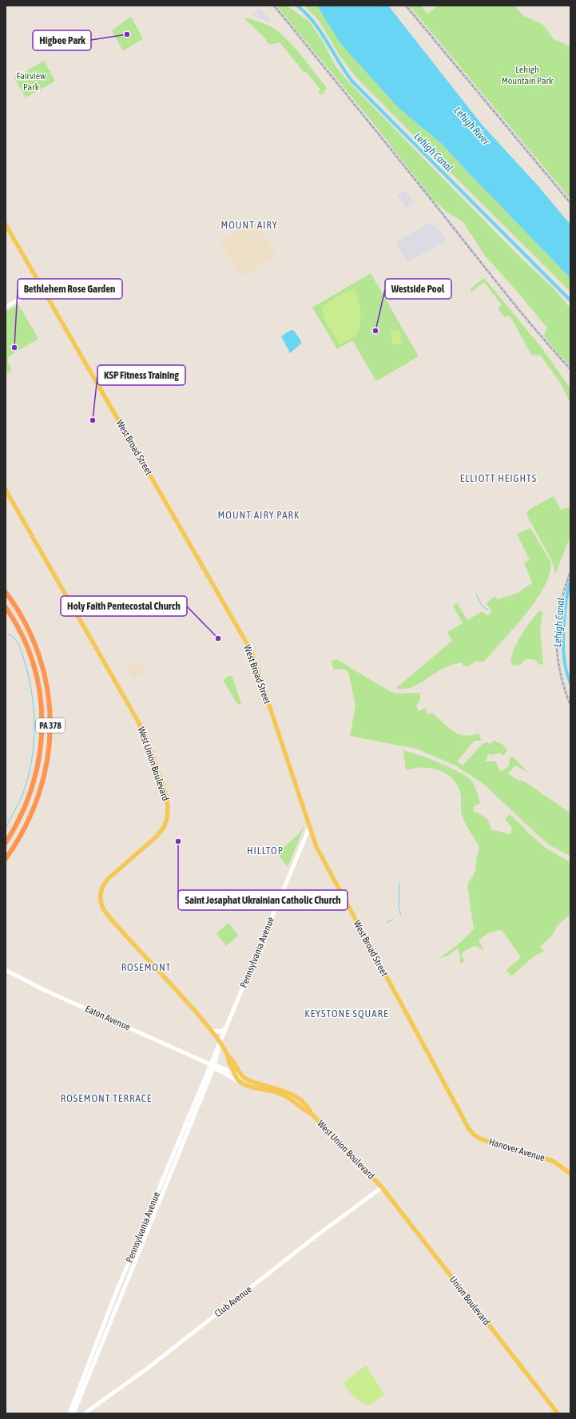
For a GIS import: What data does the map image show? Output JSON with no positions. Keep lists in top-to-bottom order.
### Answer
{
  "streets": {
    "highway": ["PA 378"],
    "main road": [
      "West Broad Street",
      "West Union Boulevard",
      "Hanover Avenue",
      "Union Boulevard"
    ],
    "street": ["Pennsylvania Avenue", "Eaton Avenue", "Club Avenue"]
  },
  "crossings": [
    ["West Broad Street", "Pennsylvania Avenue"],
    ["West Broad Street", "Hanover Avenue"],
    ["West Union Boulevard", "Pennsylvania Avenue"],
    ["West Union Boulevard", "Eaton Avenue"],
    ["West Union Boulevard", "Union Boulevard"],
    ["West Union Boulevard", "Club Avenue"],
    ["Pennsylvania Avenue", "Eaton Avenue"],
    ["Union Boulevard", "Club Avenue"]
  ],
  "districts": [
    "MOUNT AIRY",
    "ELLIOTT HEIGHTS",
    "MOUNT AIRY PARK",
    "HILLTOP",
    "ROSEMONT",
    "KEYSTONE SQUARE",
    "ROSEMONT TERRACE"
  ],
  "water": ["Lehigh River", "Lehigh Canal"],
  "parks": ["Lehigh Mountain Park", "Fairview Park"],
  "places": [
    "Higbee Park",
    "Westside Pool",
    "Bethlehem Rose Garden",
    "KSP Fitness Training",
    "Holy Faith Pentecostal Church",
    "Saint Josaphat Ukrainian Catholic Church"
  ]
}
